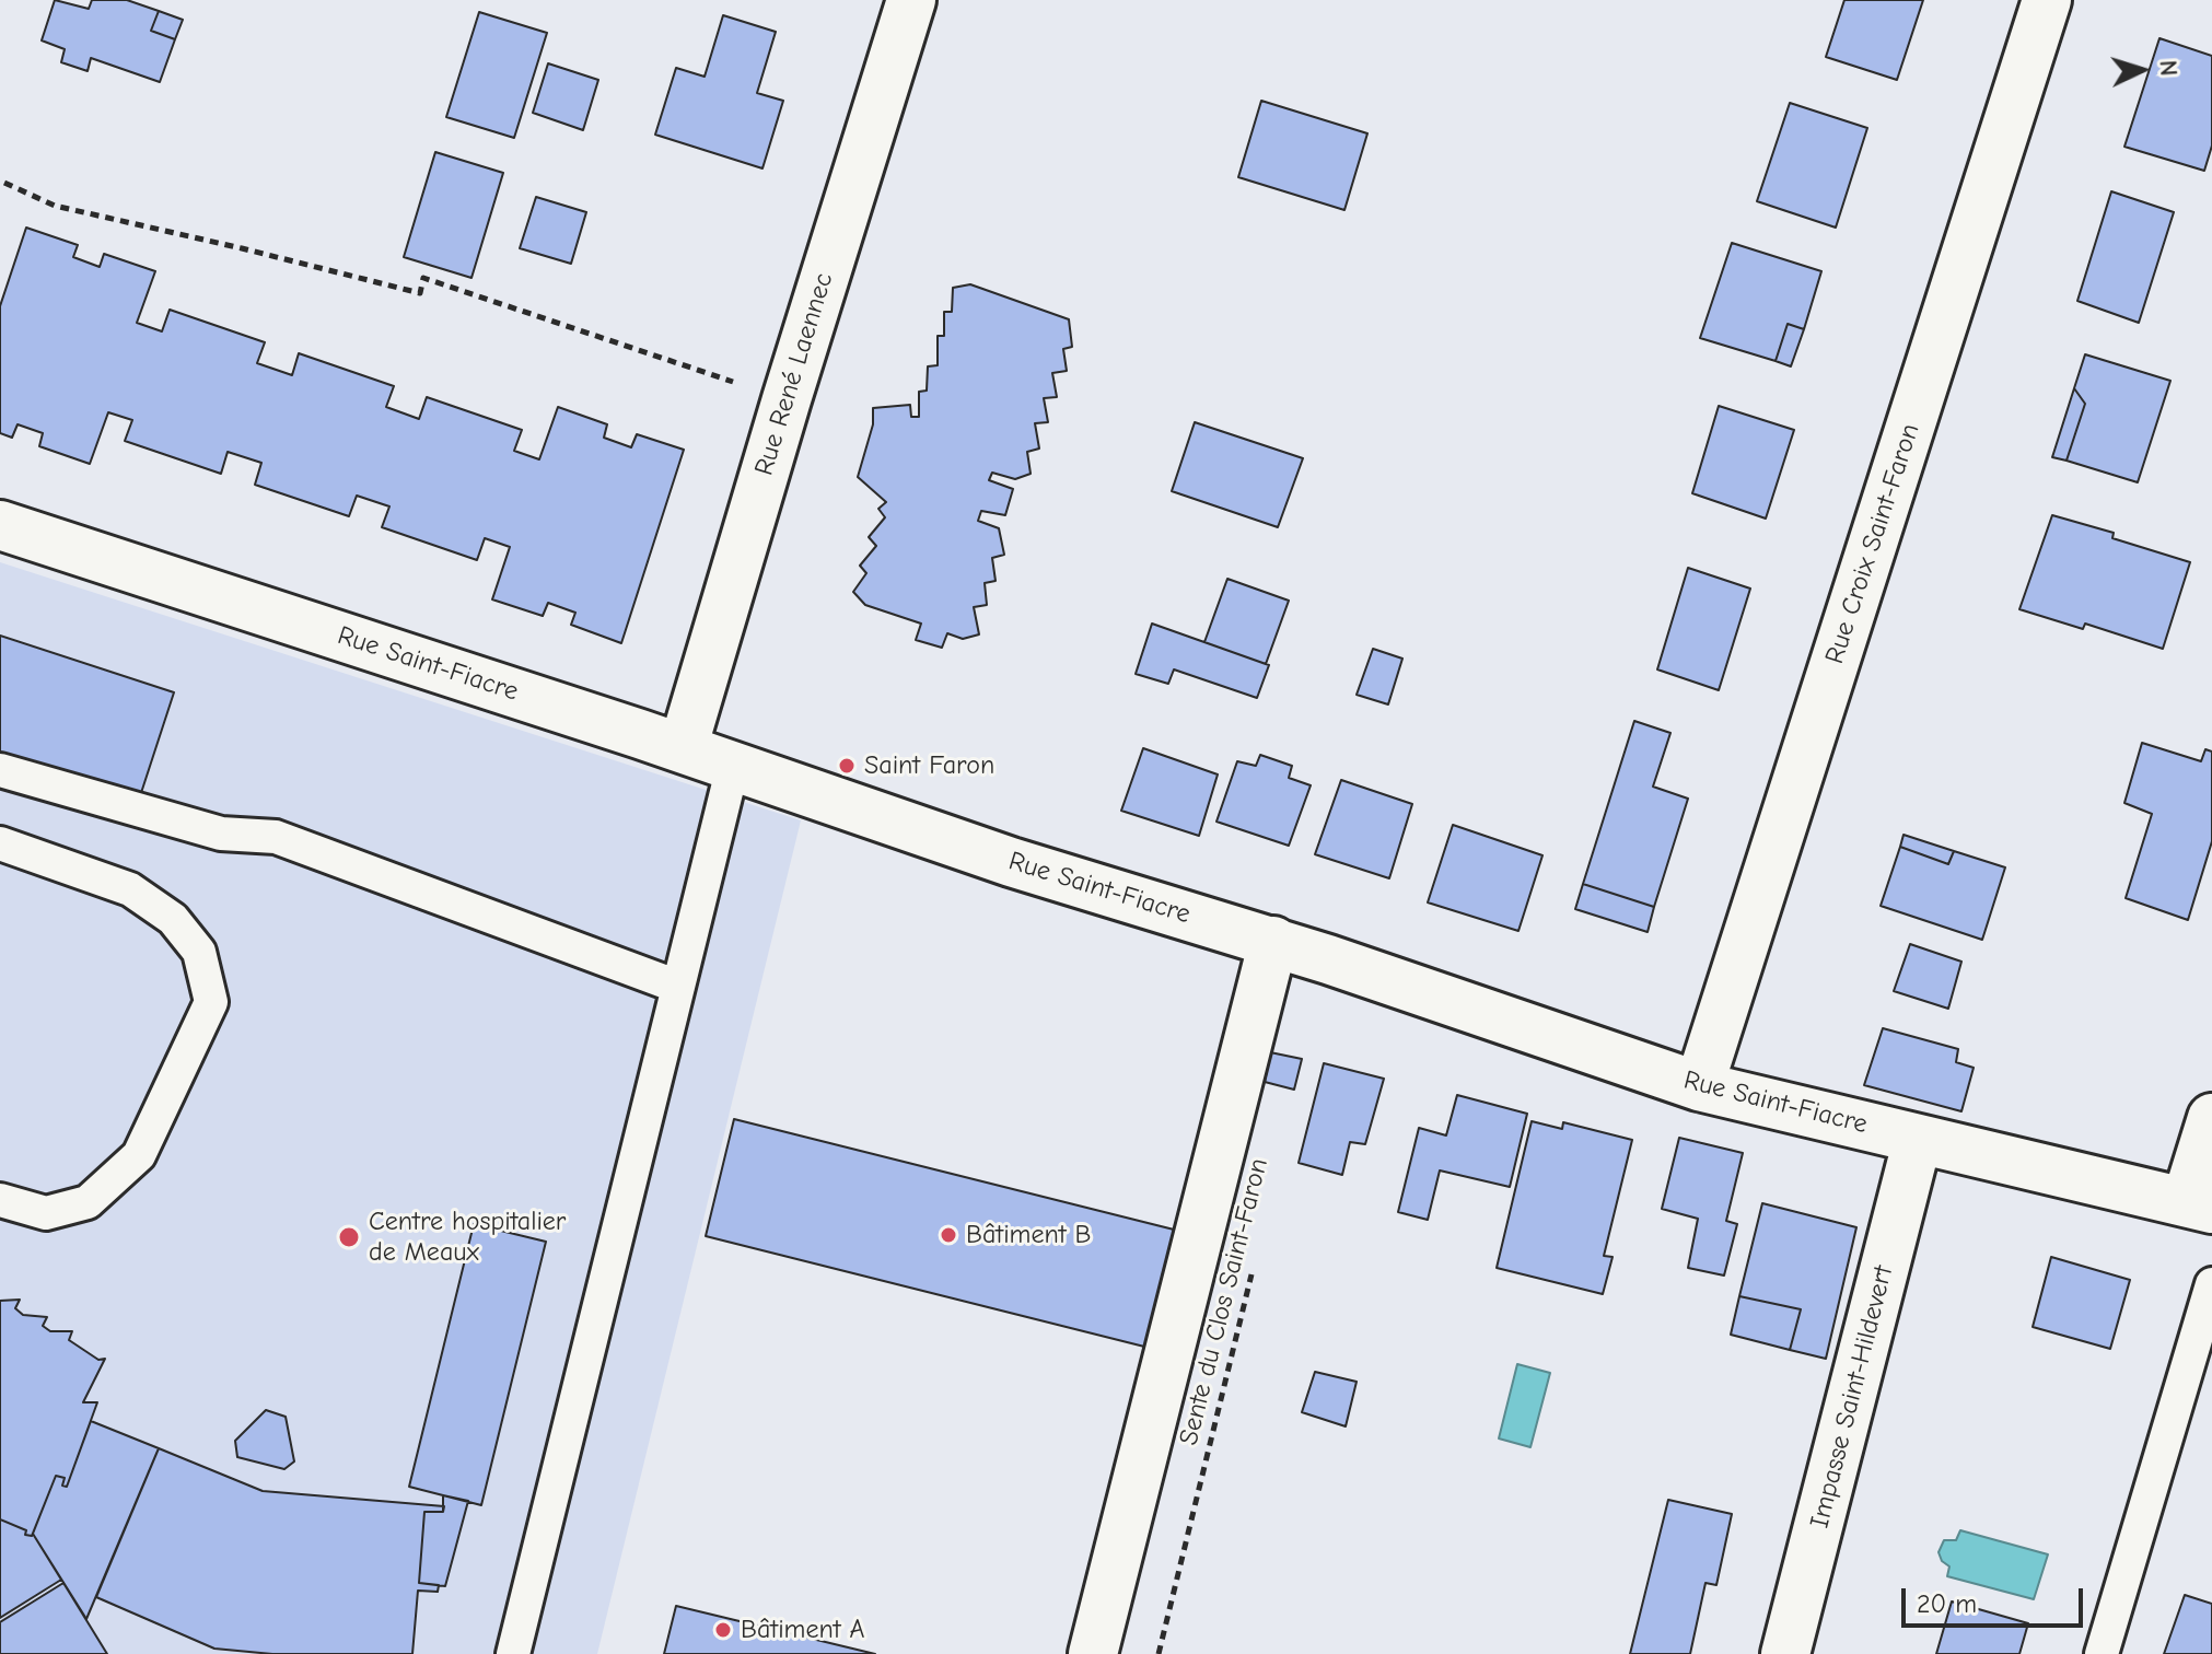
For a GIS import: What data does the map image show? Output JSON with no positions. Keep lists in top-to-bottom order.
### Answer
{
  "streets": {
    "street": [
      "Rue René Laennec",
      "Rue Croix Saint-Faron",
      "Rue Saint-Fiacre",
      "Impasse Saint-Hildevert"
    ],
    "path": ["Sente du Clos Saint-Faron"]
  },
  "crossings": [
    ["Rue René Laennec", "Rue Saint-Fiacre"],
    ["Rue Croix Saint-Faron", "Rue Saint-Fiacre"],
    ["Rue Saint-Fiacre", "Impasse Saint-Hildevert"]
  ],
  "places": [
    "Saint Faron",
    "Bâtiment B",
    "Centre hospitalier de Meaux",
    "Bâtiment A"
  ],
  "scale_bar": "20 m",
  "north": "right"
}
